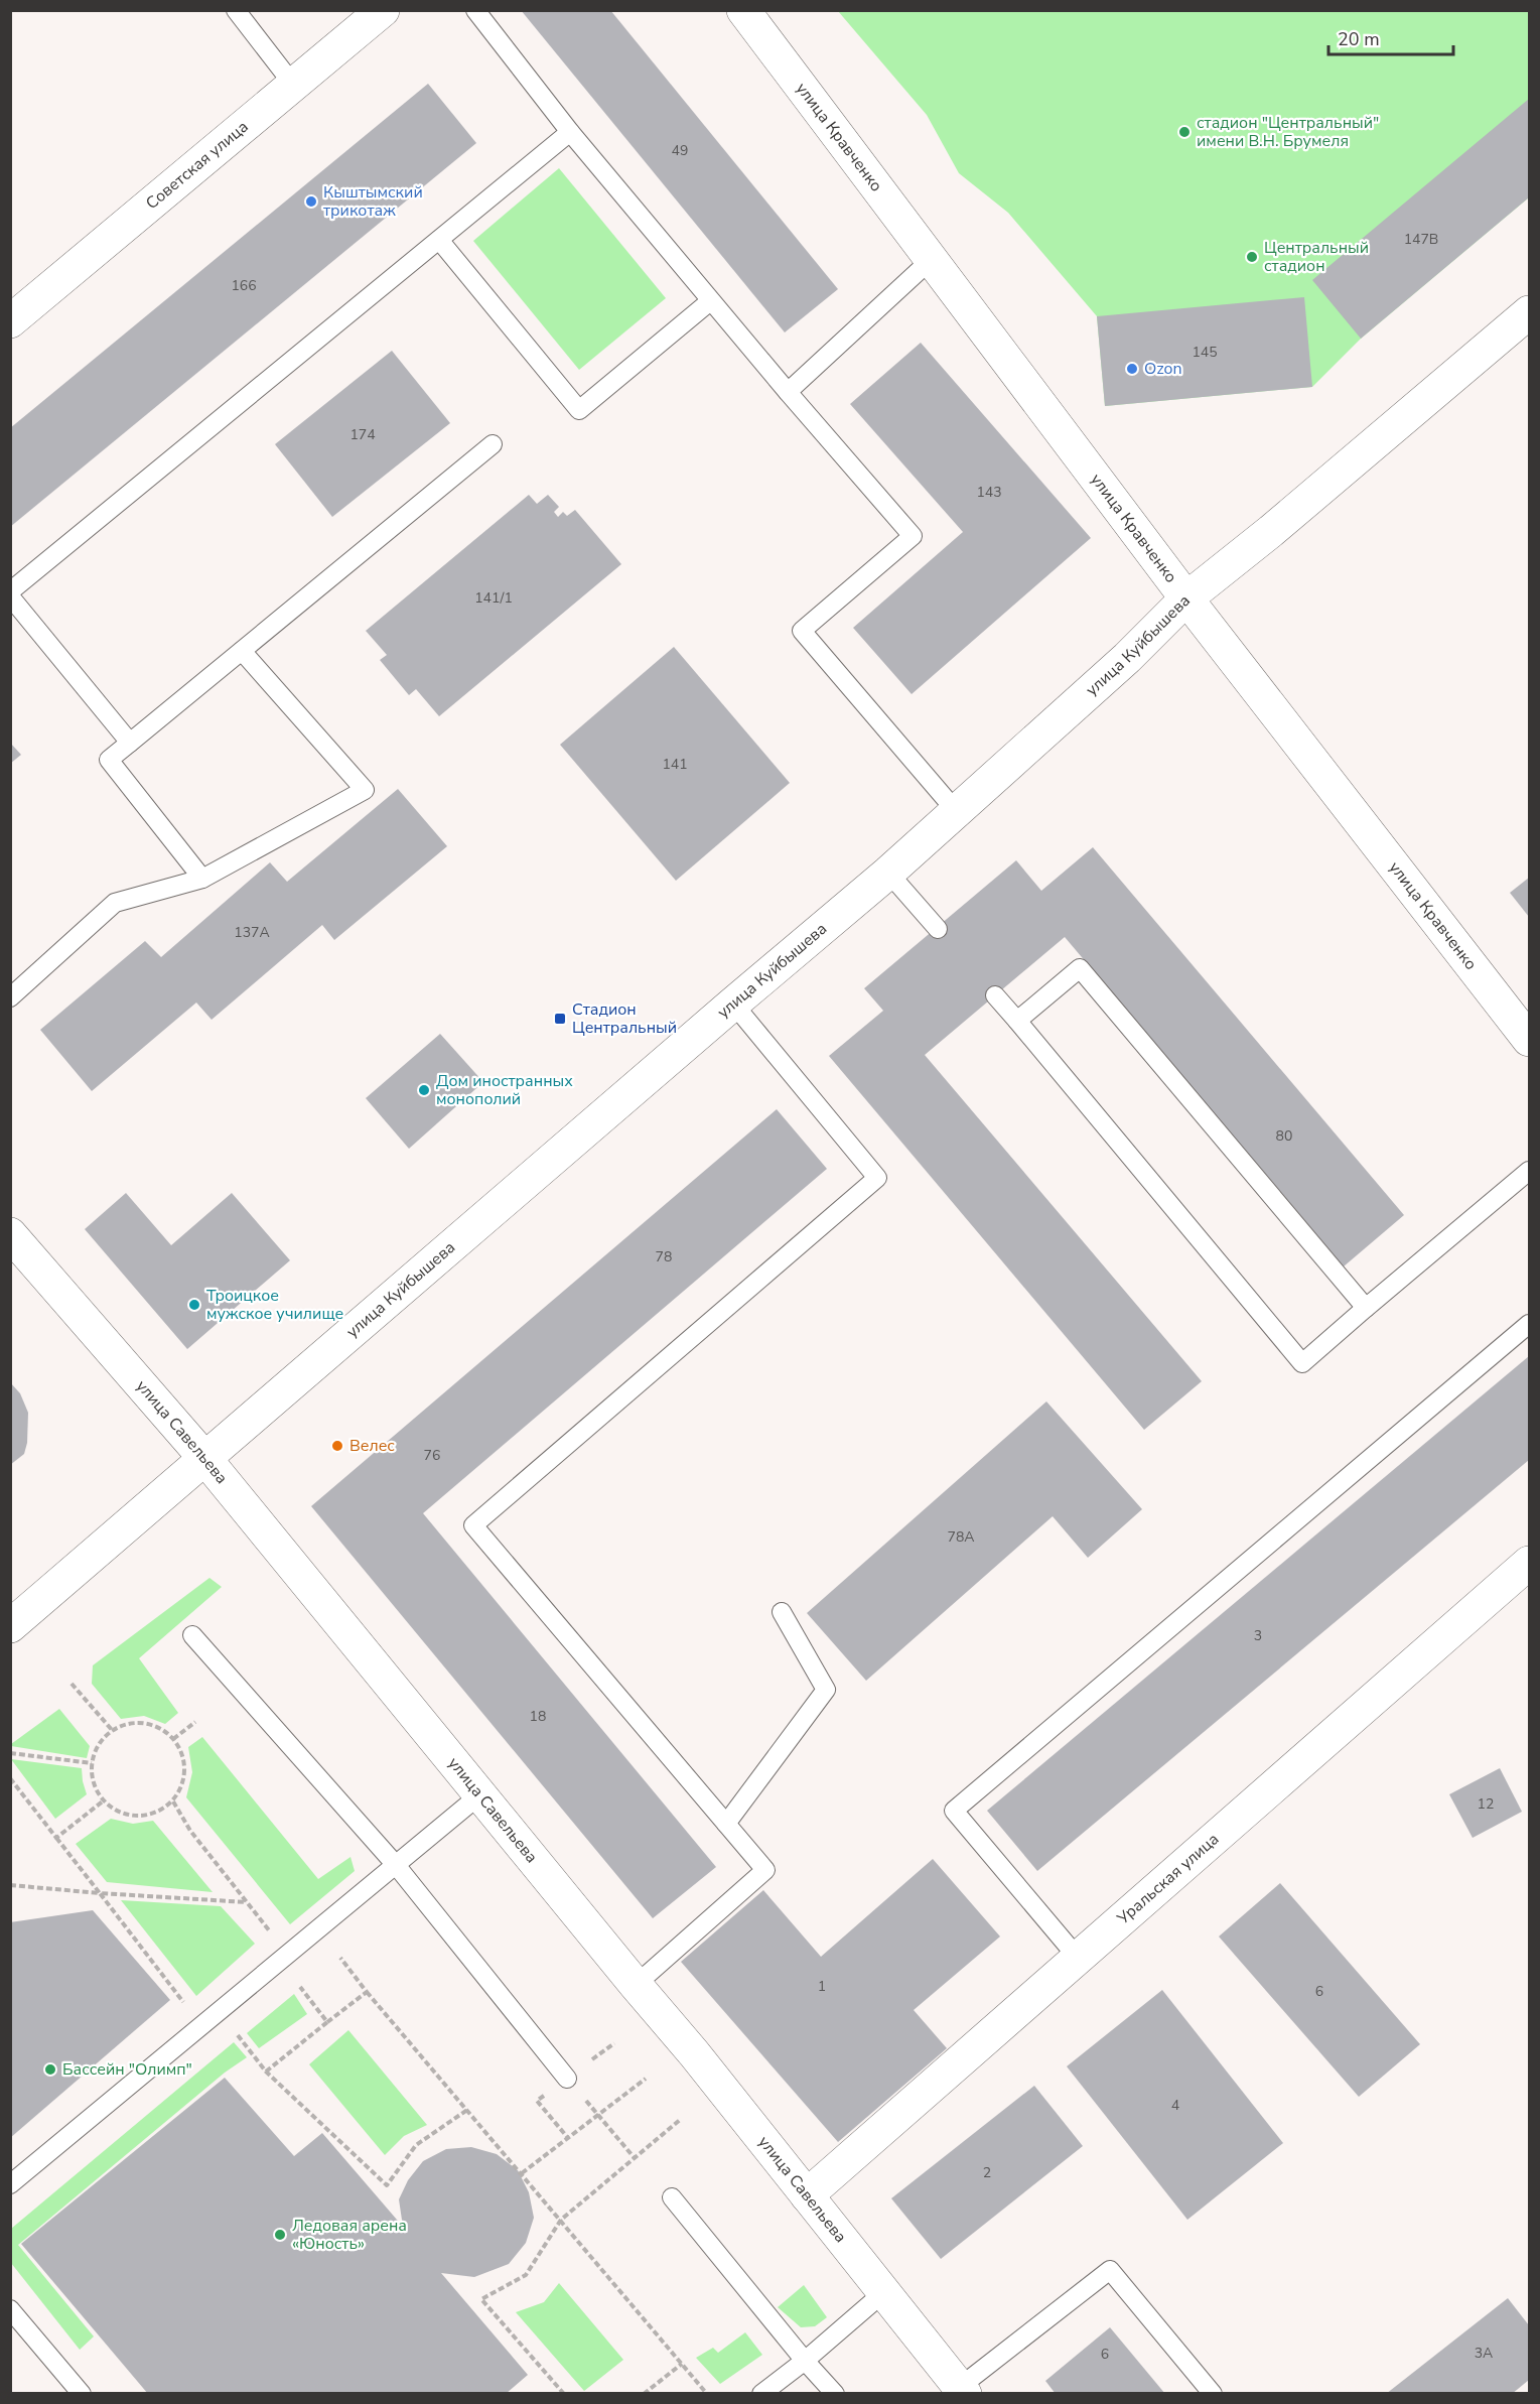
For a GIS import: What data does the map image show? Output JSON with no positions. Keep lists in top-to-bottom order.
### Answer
{
  "streets": {
    "street": [
      "улица Кравченко",
      "Советская улица",
      "улица Куйбышева",
      "улица Савельева",
      "Уральская улица"
    ]
  },
  "crossings": [
    ["улица Кравченко", "улица Куйбышева"],
    ["улица Куйбышева", "улица Савельева"],
    ["улица Савельева", "Уральская улица"]
  ],
  "places": {
    "other": [
      "стадион \"Центральный\" имени В.Н. Брумеля",
      "Кыштымский трикотаж",
      "Центральный стадион",
      "Ozon",
      "Дом иностранных монополий",
      "Троицкое мужское училище",
      "Велес",
      "Бассейн \"Олимп\"",
      "Ледовая арена «Юность»"
    ],
    "transit": ["Стадион Центральный"]
  },
  "house_numbers": [
    "49",
    "147В",
    "166",
    "145",
    "174",
    "143",
    "141/1",
    "141",
    "137А",
    "80",
    "78",
    "76",
    "78А",
    "3",
    "18",
    "12",
    "1",
    "6",
    "4",
    "2",
    "3А",
    "6"
  ],
  "scale_bar": "20 m"
}
